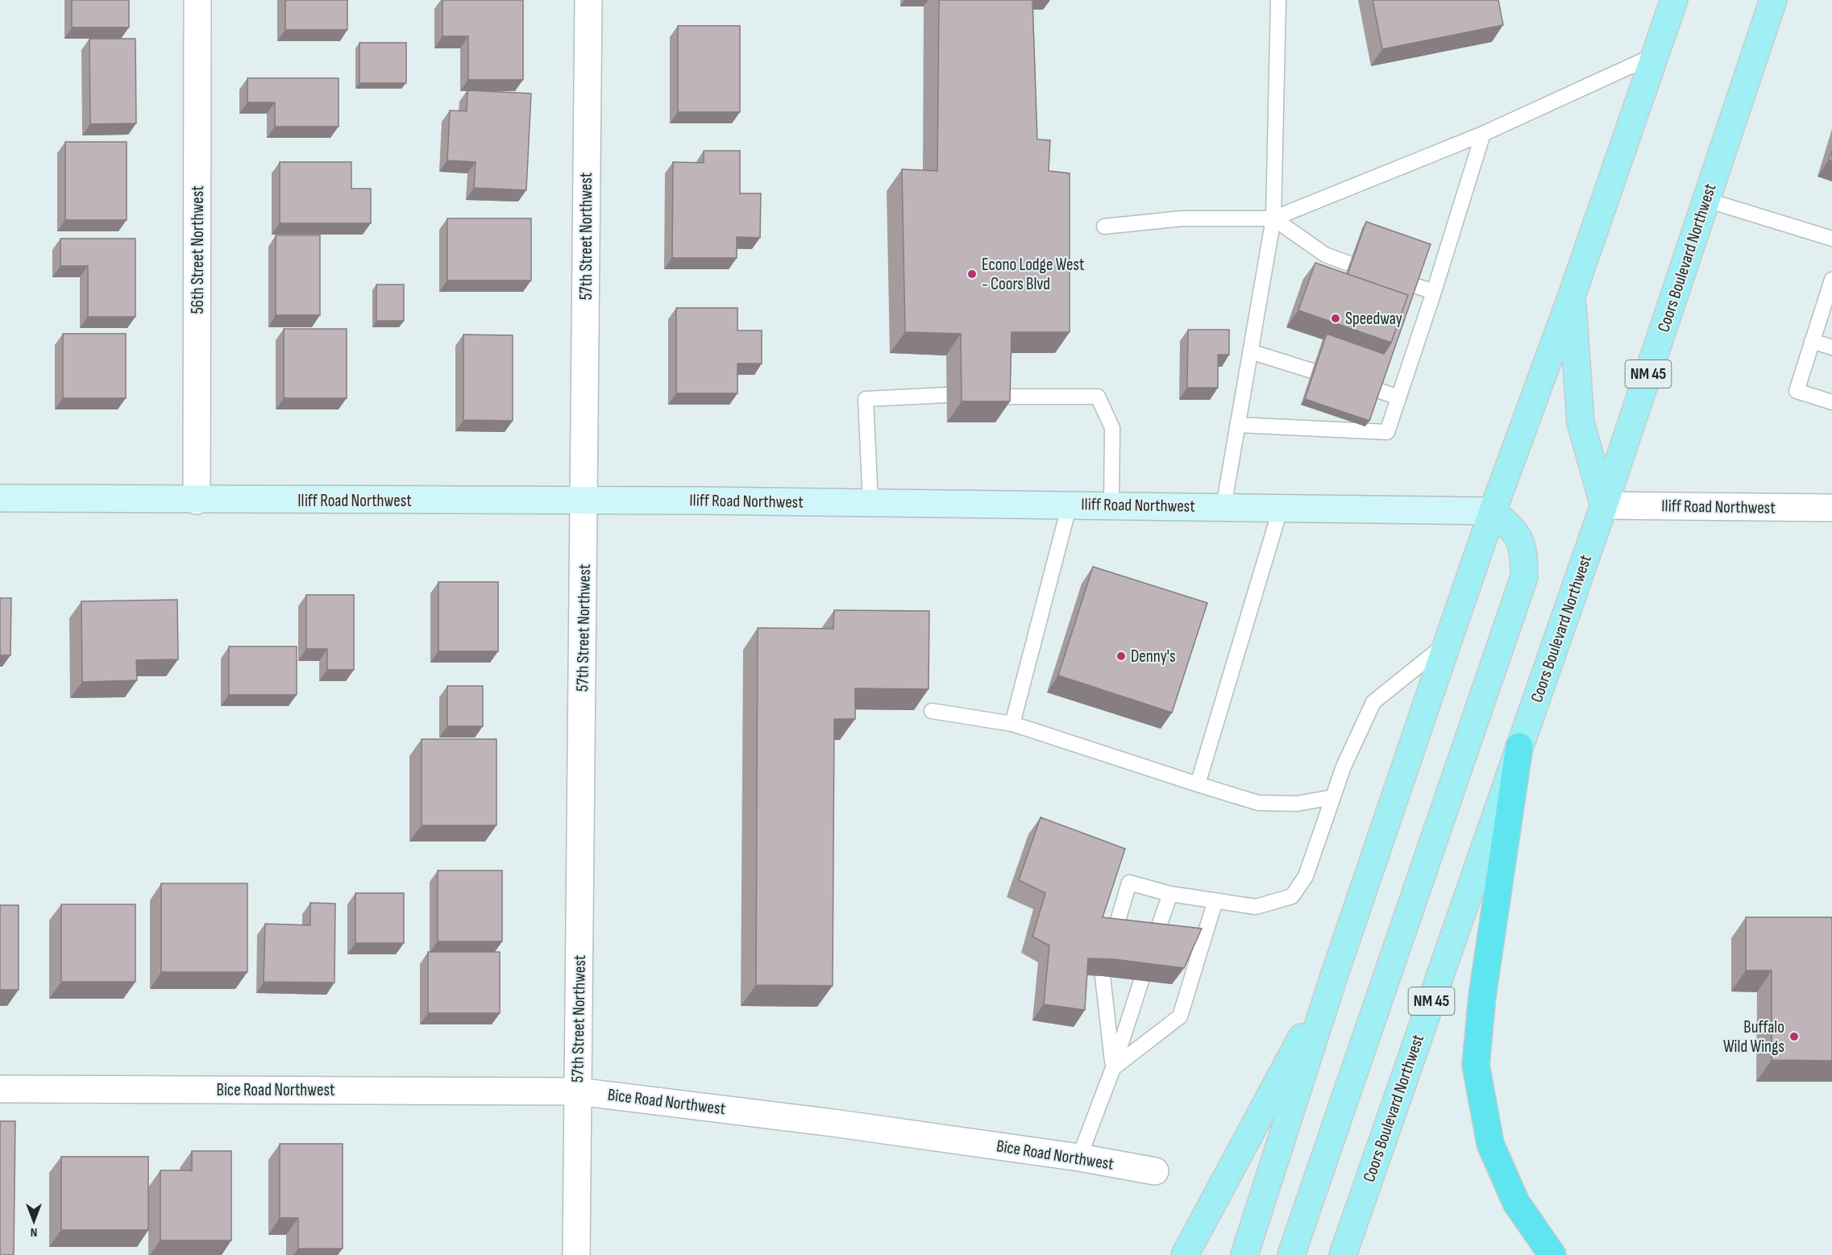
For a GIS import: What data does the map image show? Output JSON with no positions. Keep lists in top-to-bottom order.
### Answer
{
  "streets": {
    "main road": ["Coors Boulevard Northwest", "NM 45", "Iliff Road Northwest"],
    "street": ["57th Street Northwest", "56th Street Northwest", "Bice Road Northwest"]
  },
  "crossings": [
    ["57th Street Northwest", "Iliff Road Northwest"],
    ["57th Street Northwest", "Bice Road Northwest"],
    ["56th Street Northwest", "Iliff Road Northwest"],
    ["Coors Boulevard Northwest", "Iliff Road Northwest"]
  ],
  "places": [
    "Econo Lodge West - Coors Blvd",
    "Speedway",
    "Denny's",
    "Buffalo Wild Wings"
  ],
  "north": "bottom"
}
